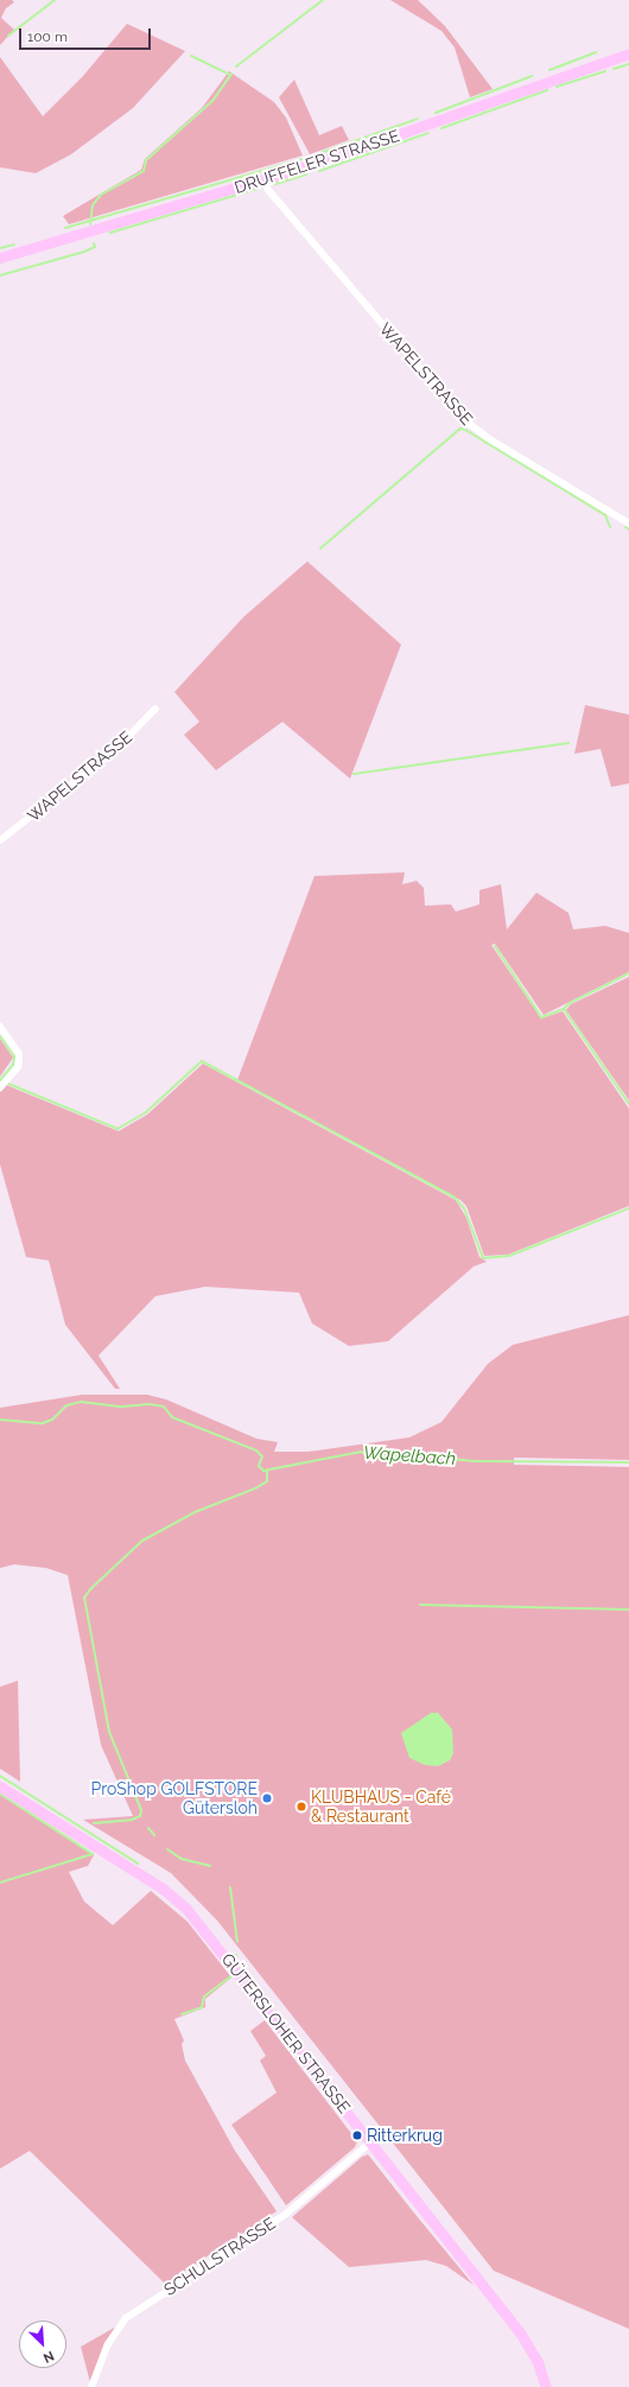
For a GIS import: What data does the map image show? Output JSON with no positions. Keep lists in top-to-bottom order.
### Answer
{
  "streets": {
    "main road": ["DRUFFELER STRASSE", "GÜTERSLOHER STRASSE"],
    "street": ["WAPELSTRASSE", "SCHULSTRASSE"]
  },
  "crossings": [
    ["DRUFFELER STRASSE", "WAPELSTRASSE"],
    ["GÜTERSLOHER STRASSE", "SCHULSTRASSE"]
  ],
  "water": ["Wapelbach"],
  "places": ["ProShop GOLFSTORE Gütersloh", "KLUBHAUS - Café & Restaurant", "Ritterkrug"],
  "scale_bar": "100 m",
  "north": "bottom right"
}
